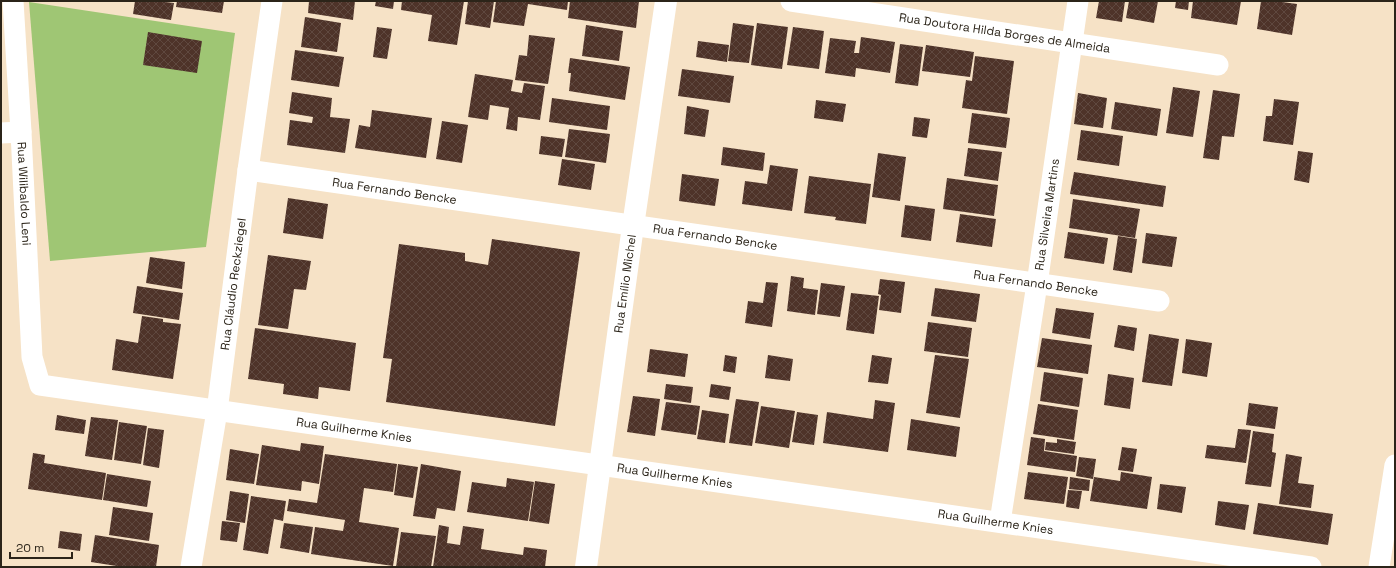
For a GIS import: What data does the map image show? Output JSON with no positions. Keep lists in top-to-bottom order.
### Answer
{
  "streets": {
    "street": [
      "Rua Doutora Hilda Borges de Almeida",
      "Rua Fernando Bencke",
      "Rua Wilibaldo Leni",
      "Rua Silveira Martins",
      "Rua Cláudio Reckziegel",
      "Rua Emílio Michel",
      "Rua Guilherme Knies"
    ]
  },
  "crossings": [
    ["Rua Doutora Hilda Borges de Almeida", "Rua Silveira Martins"],
    ["Rua Fernando Bencke", "Rua Silveira Martins"],
    ["Rua Fernando Bencke", "Rua Cláudio Reckziegel"],
    ["Rua Fernando Bencke", "Rua Emílio Michel"],
    ["Rua Wilibaldo Leni", "Rua Guilherme Knies"],
    ["Rua Silveira Martins", "Rua Guilherme Knies"],
    ["Rua Cláudio Reckziegel", "Rua Guilherme Knies"],
    ["Rua Emílio Michel", "Rua Guilherme Knies"]
  ],
  "scale_bar": "20 m"
}
